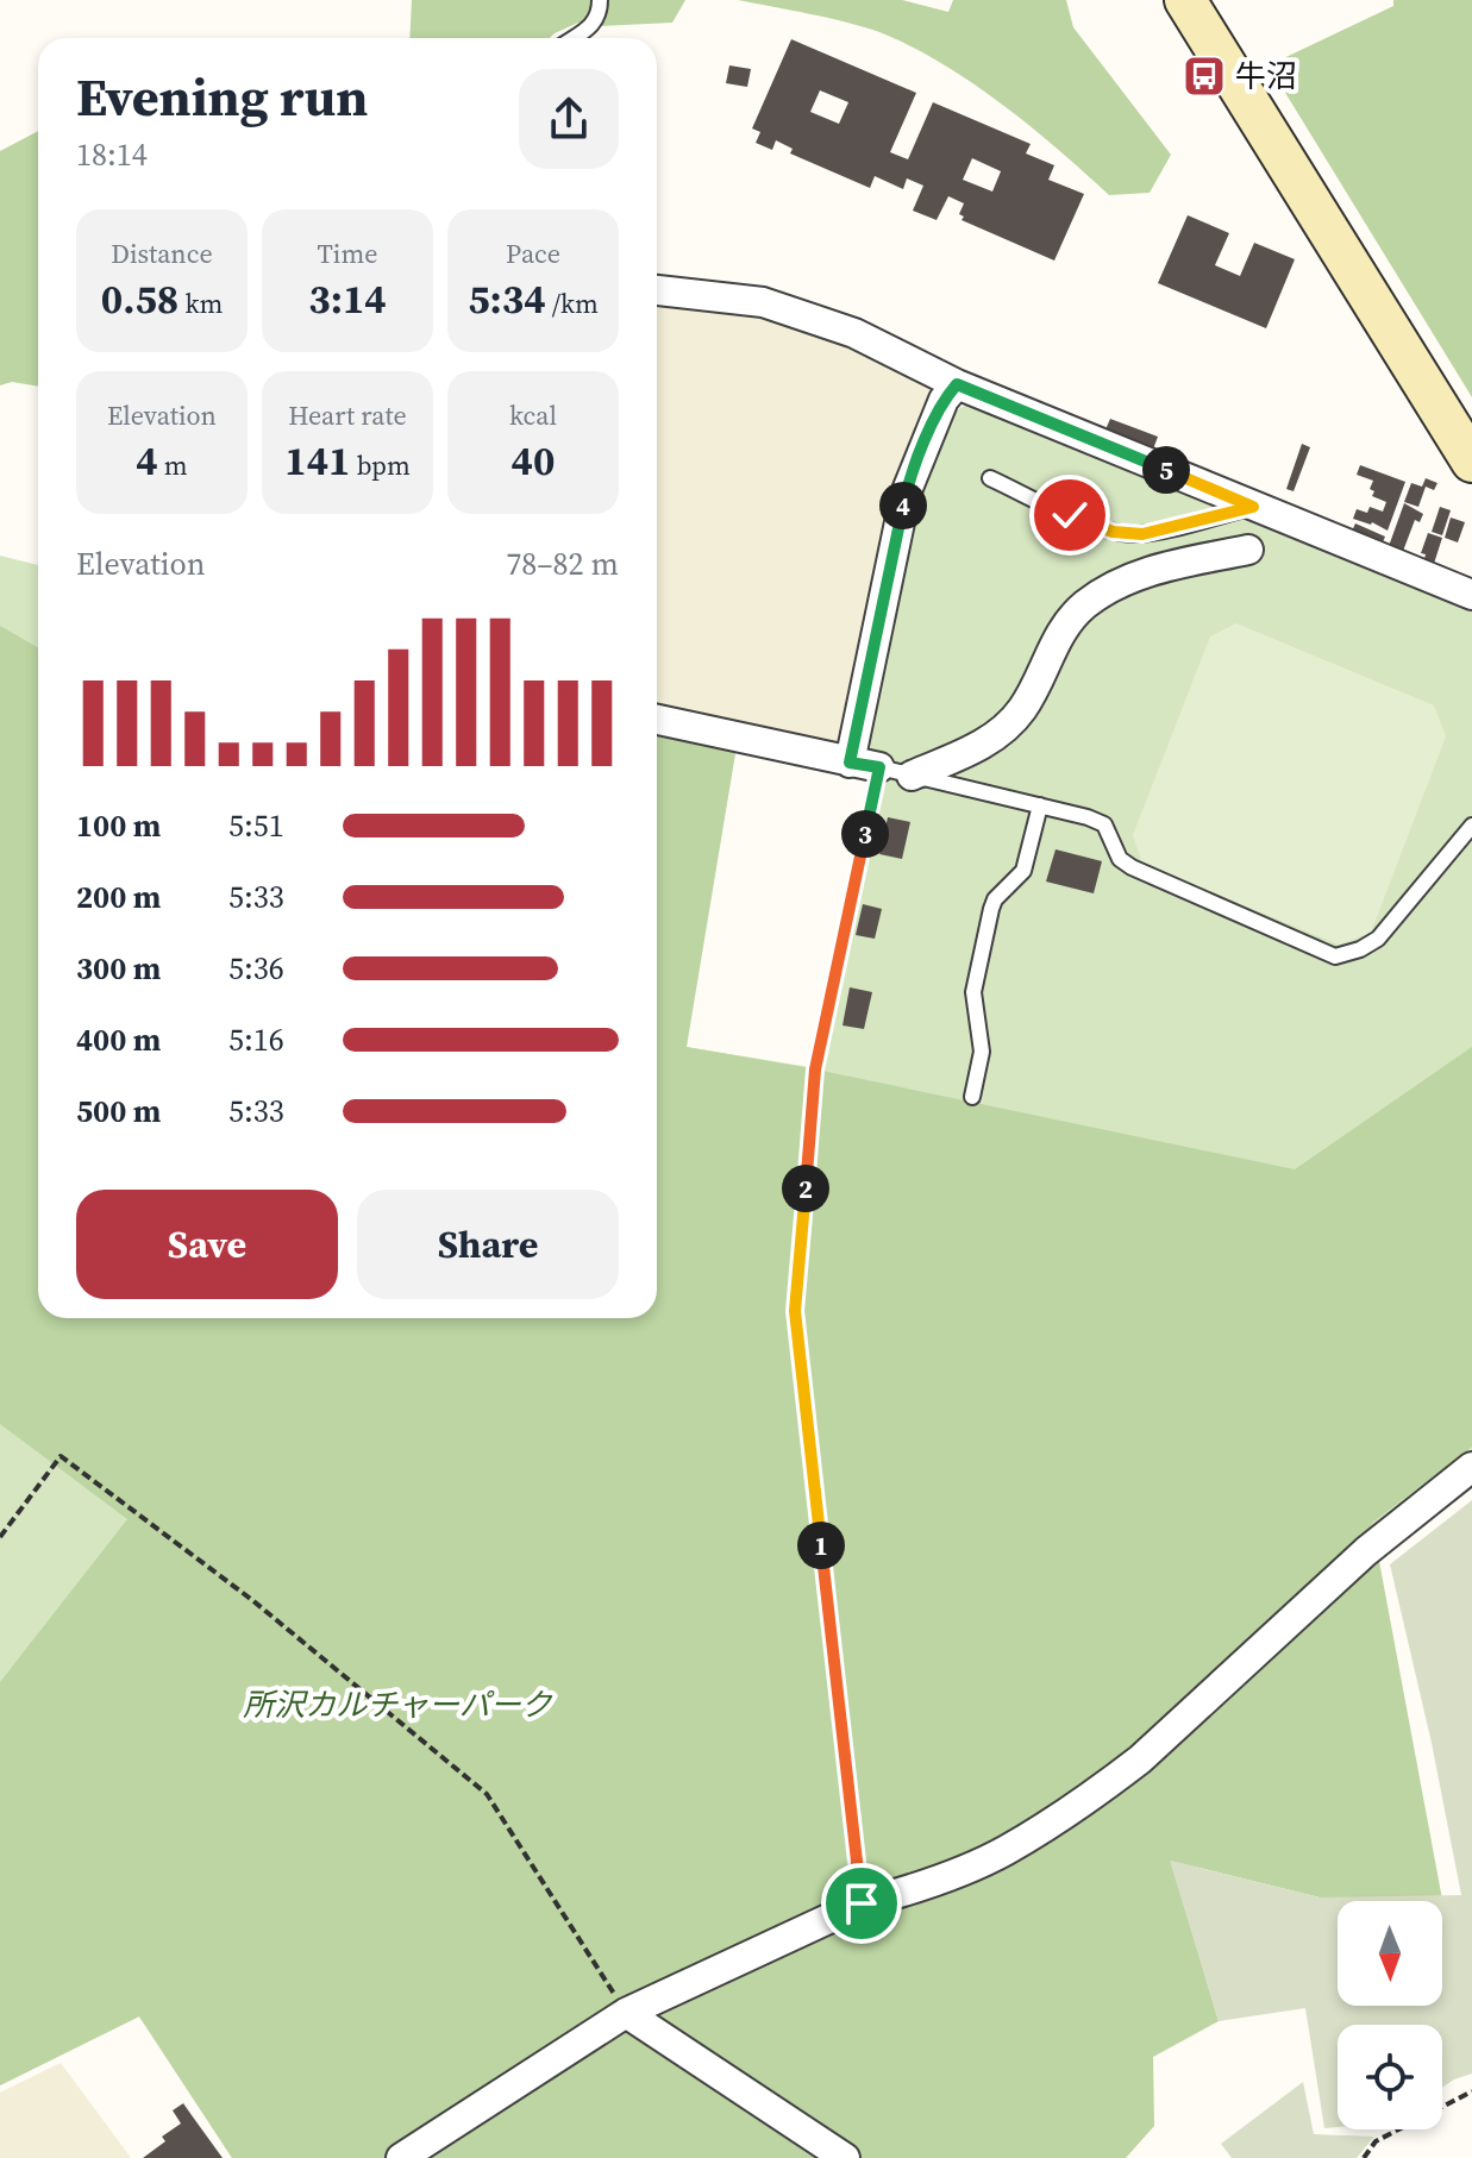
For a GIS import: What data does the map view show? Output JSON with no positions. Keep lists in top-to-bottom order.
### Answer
{
  "parks": ["所沢カルチャーパーク"],
  "places": {
    "bus stop": ["牛沼"]
  },
  "north": "bottom",
  "page": {
    "heading": ["Evening run", "18:14"],
    "stats": [
      ["Distance", "0.58 km"],
      ["Time", "3:14"],
      ["Pace", "5:34 /km"],
      ["Elevation", "4 m"],
      ["Heart rate", "141 bpm"],
      ["kcal", "40"]
    ],
    "pins": [
      "5",
      "4",
      "3",
      "2",
      "1"
    ],
    "chart": ["Elevation", "78–82 m"],
    "list": [
      {
        "name": "100 m",
        "note": "5:51"
      },
      {
        "name": "200 m",
        "note": "5:33"
      },
      {
        "name": "300 m",
        "note": "5:36"
      },
      {
        "name": "400 m",
        "note": "5:16"
      },
      {
        "name": "500 m",
        "note": "5:33"
      }
    ],
    "buttons": ["Save", "Share"]
  }
}
